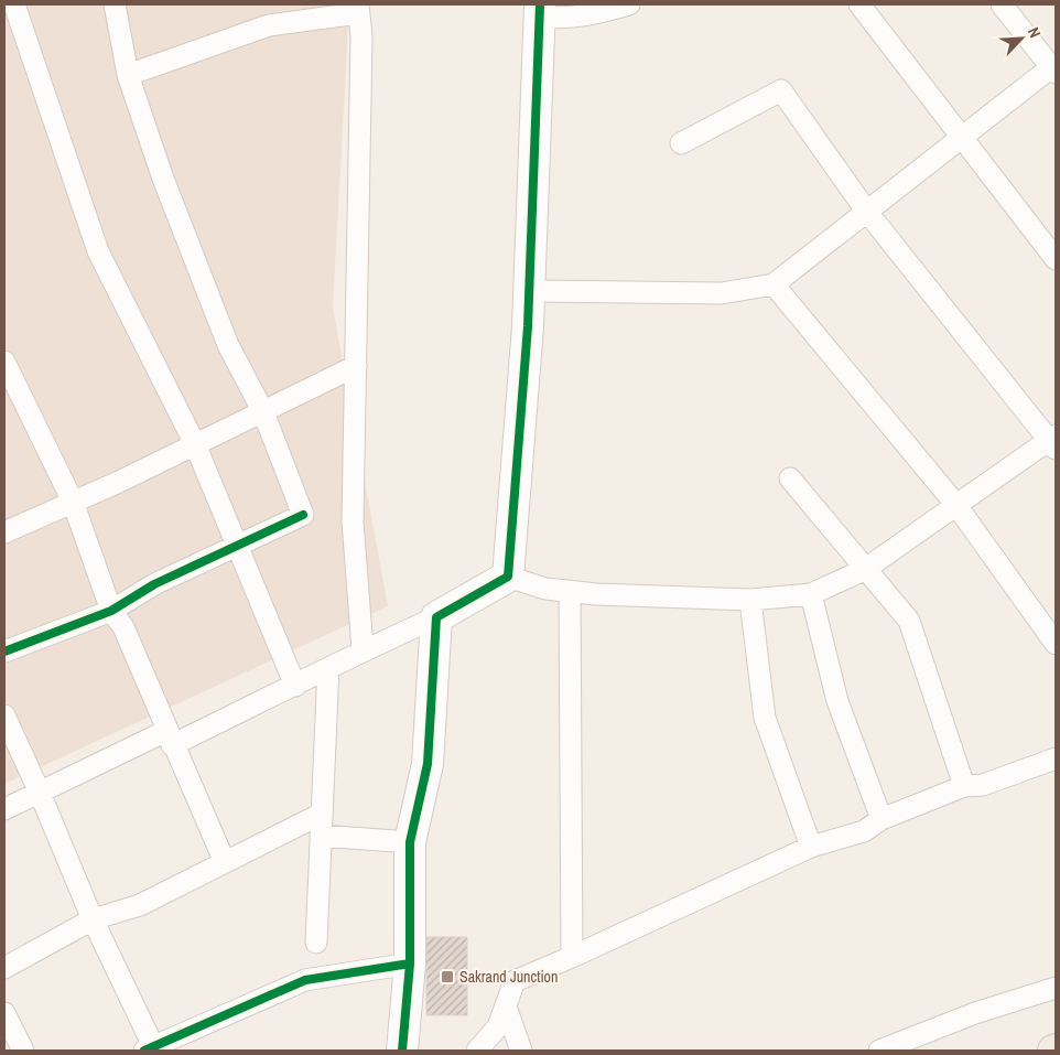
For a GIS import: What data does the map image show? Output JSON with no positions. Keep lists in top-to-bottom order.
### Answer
{
  "places": {
    "transit": ["Sakrand Junction"]
  },
  "north": "top right"
}
